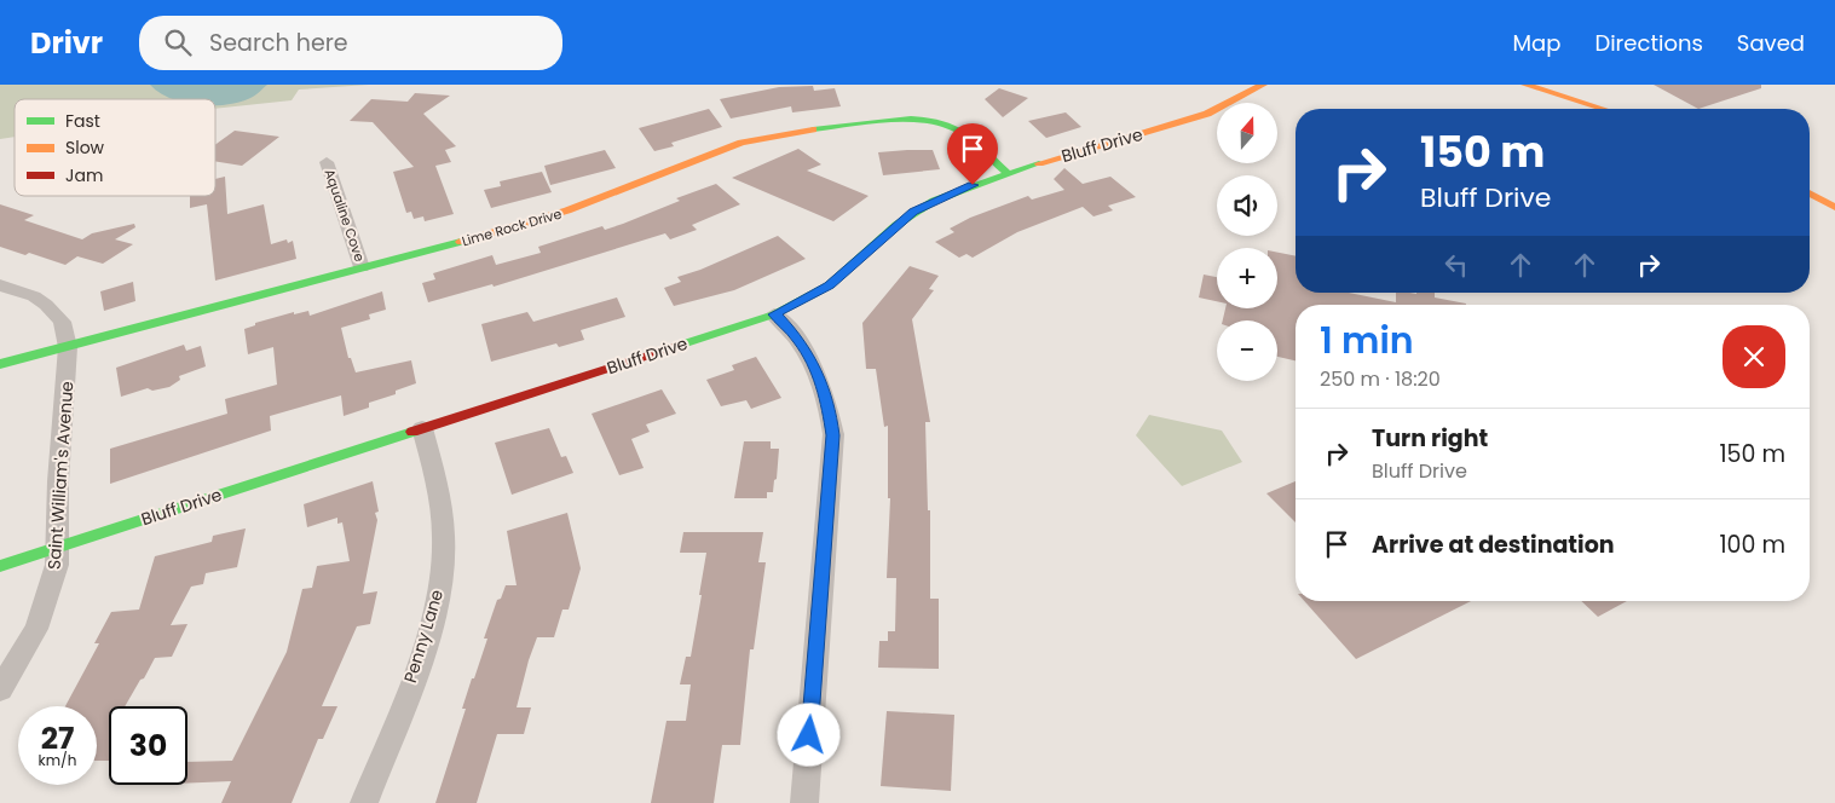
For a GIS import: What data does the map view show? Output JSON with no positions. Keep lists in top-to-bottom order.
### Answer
{
  "streets": {
    "street": [
      "Bluff Drive",
      "Aqualine Cove",
      "Lime Rock Drive",
      "Saint William's Avenue",
      "Penny Lane"
    ]
  },
  "crossings": [
    ["Bluff Drive", "Lime Rock Drive"],
    ["Bluff Drive", "Saint William's Avenue"],
    ["Bluff Drive", "Penny Lane"],
    ["Aqualine Cove", "Lime Rock Drive"],
    ["Lime Rock Drive", "Saint William's Avenue"]
  ],
  "legend": ["Fast", "Slow", "Jam"],
  "north": "top",
  "page": {
    "header": "Drivr",
    "search": "Search here",
    "nav": ["Map", "Directions", "Saved"],
    "map_buttons": ["+", "−"],
    "turn": ["150 m", "Bluff Drive"],
    "heading": ["1 min", "250 m · 18:20"],
    "list": [
      {
        "name": "Turn right",
        "note": "Bluff Drive",
        "value": "150 m"
      },
      {
        "name": "Arrive at destination",
        "value": "100 m"
      }
    ],
    "speed": "27 km/h",
    "limit": "30"
  }
}
